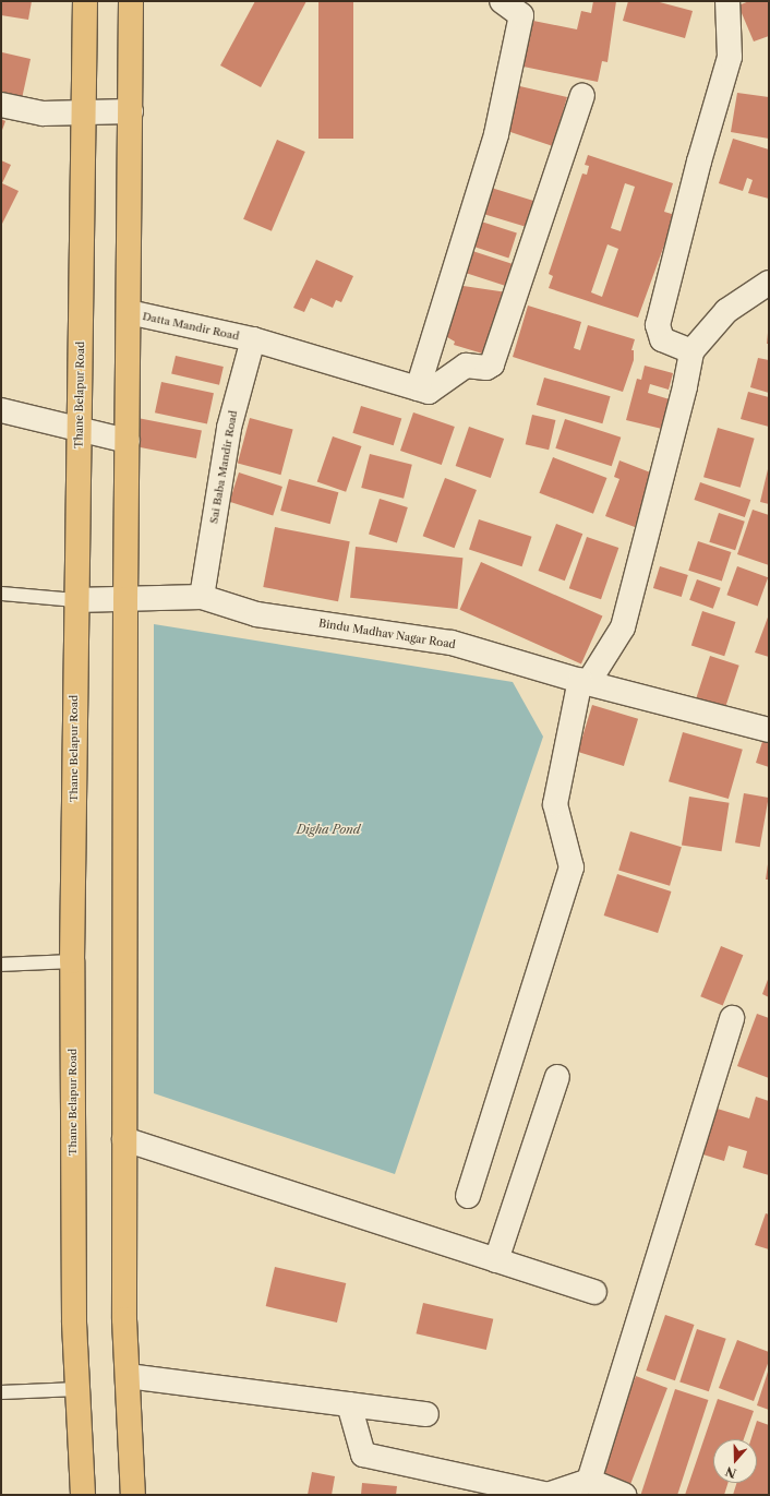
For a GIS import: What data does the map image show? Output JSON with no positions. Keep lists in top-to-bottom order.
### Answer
{
  "streets": {
    "main road": ["Thane Belapur Road"],
    "street": ["Datta Mandir Road", "Sai Baba Mandir Road", "Bindu Madhav Nagar Road"]
  },
  "crossings": [
    ["Datta Mandir Road", "Sai Baba Mandir Road"],
    ["Thane Belapur Road", "Bindu Madhav Nagar Road"],
    ["Sai Baba Mandir Road", "Bindu Madhav Nagar Road"]
  ],
  "water": ["Digha Pond"],
  "north": "bottom"
}
